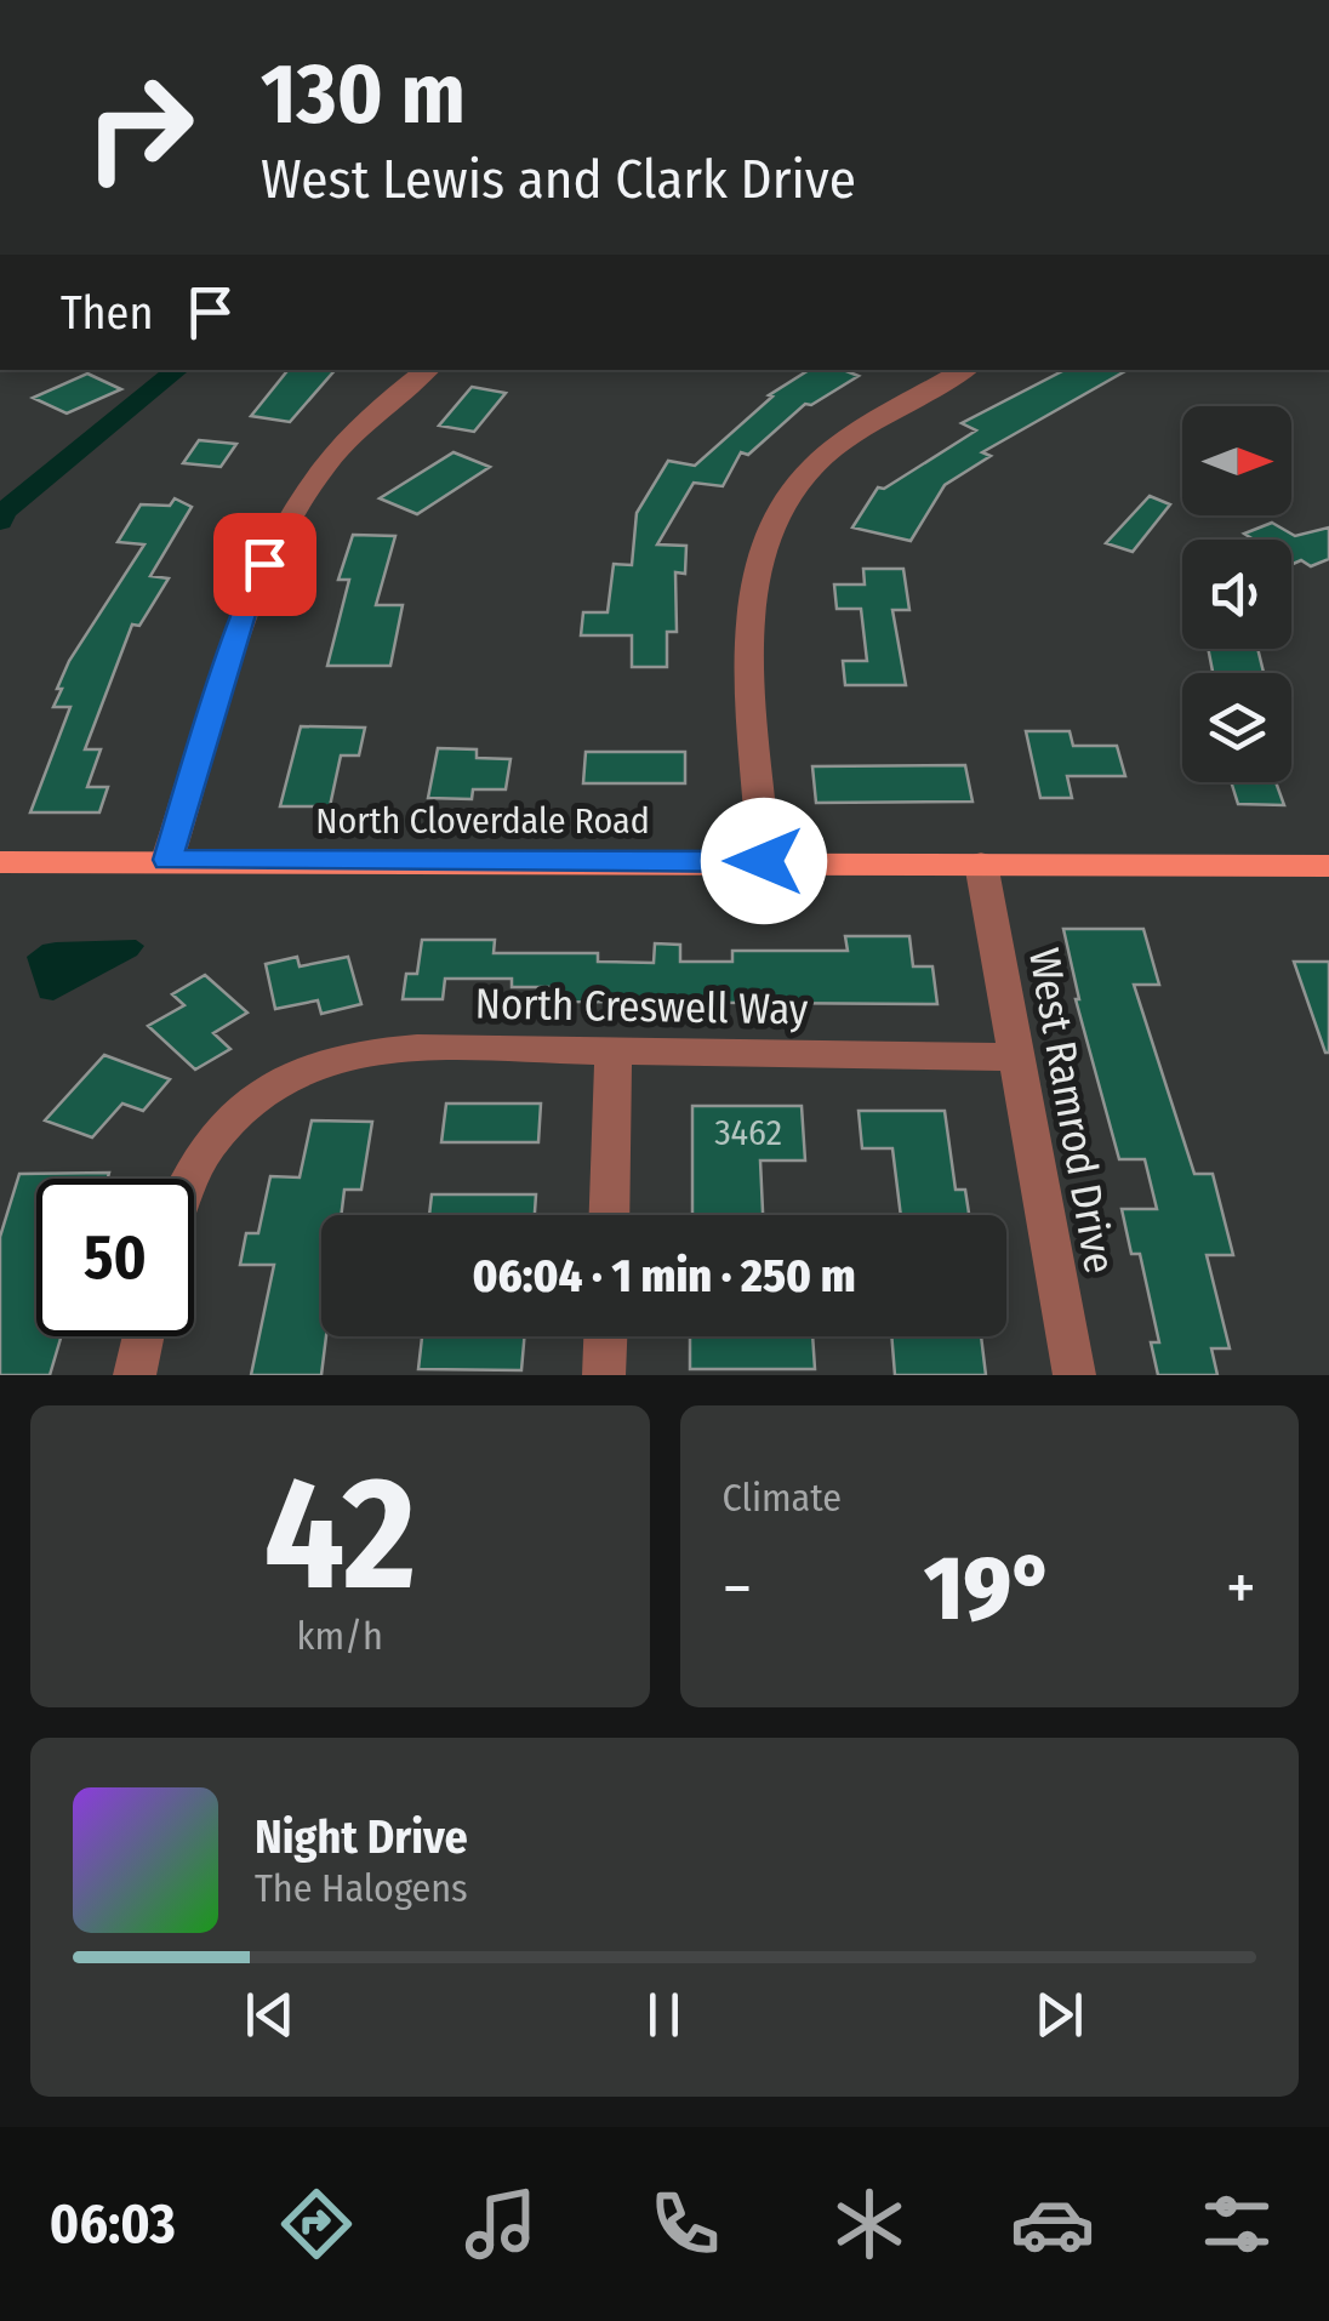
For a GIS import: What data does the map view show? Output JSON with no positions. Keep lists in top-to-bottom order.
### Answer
{
  "streets": {
    "main road": ["North Cloverdale Road"],
    "street": ["North Creswell Way", "West Ramrod Drive"]
  },
  "crossings": [
    ["North Cloverdale Road", "West Ramrod Drive"],
    ["North Creswell Way", "West Ramrod Drive"]
  ],
  "house_numbers": ["3462"],
  "north": "right",
  "page": {
    "turn": ["130 m", "West Lewis and Clark Drive"],
    "then": "Then",
    "limit": "50",
    "trip": "06:04 · 1 min · 250 m",
    "tile": [
      ["42", "km/h"],
      "Climate"
    ],
    "heat": ["−", "19°", "+"],
    "song": ["Night Drive", "The Halogens"],
    "tabs": "06:03"
  }
}
